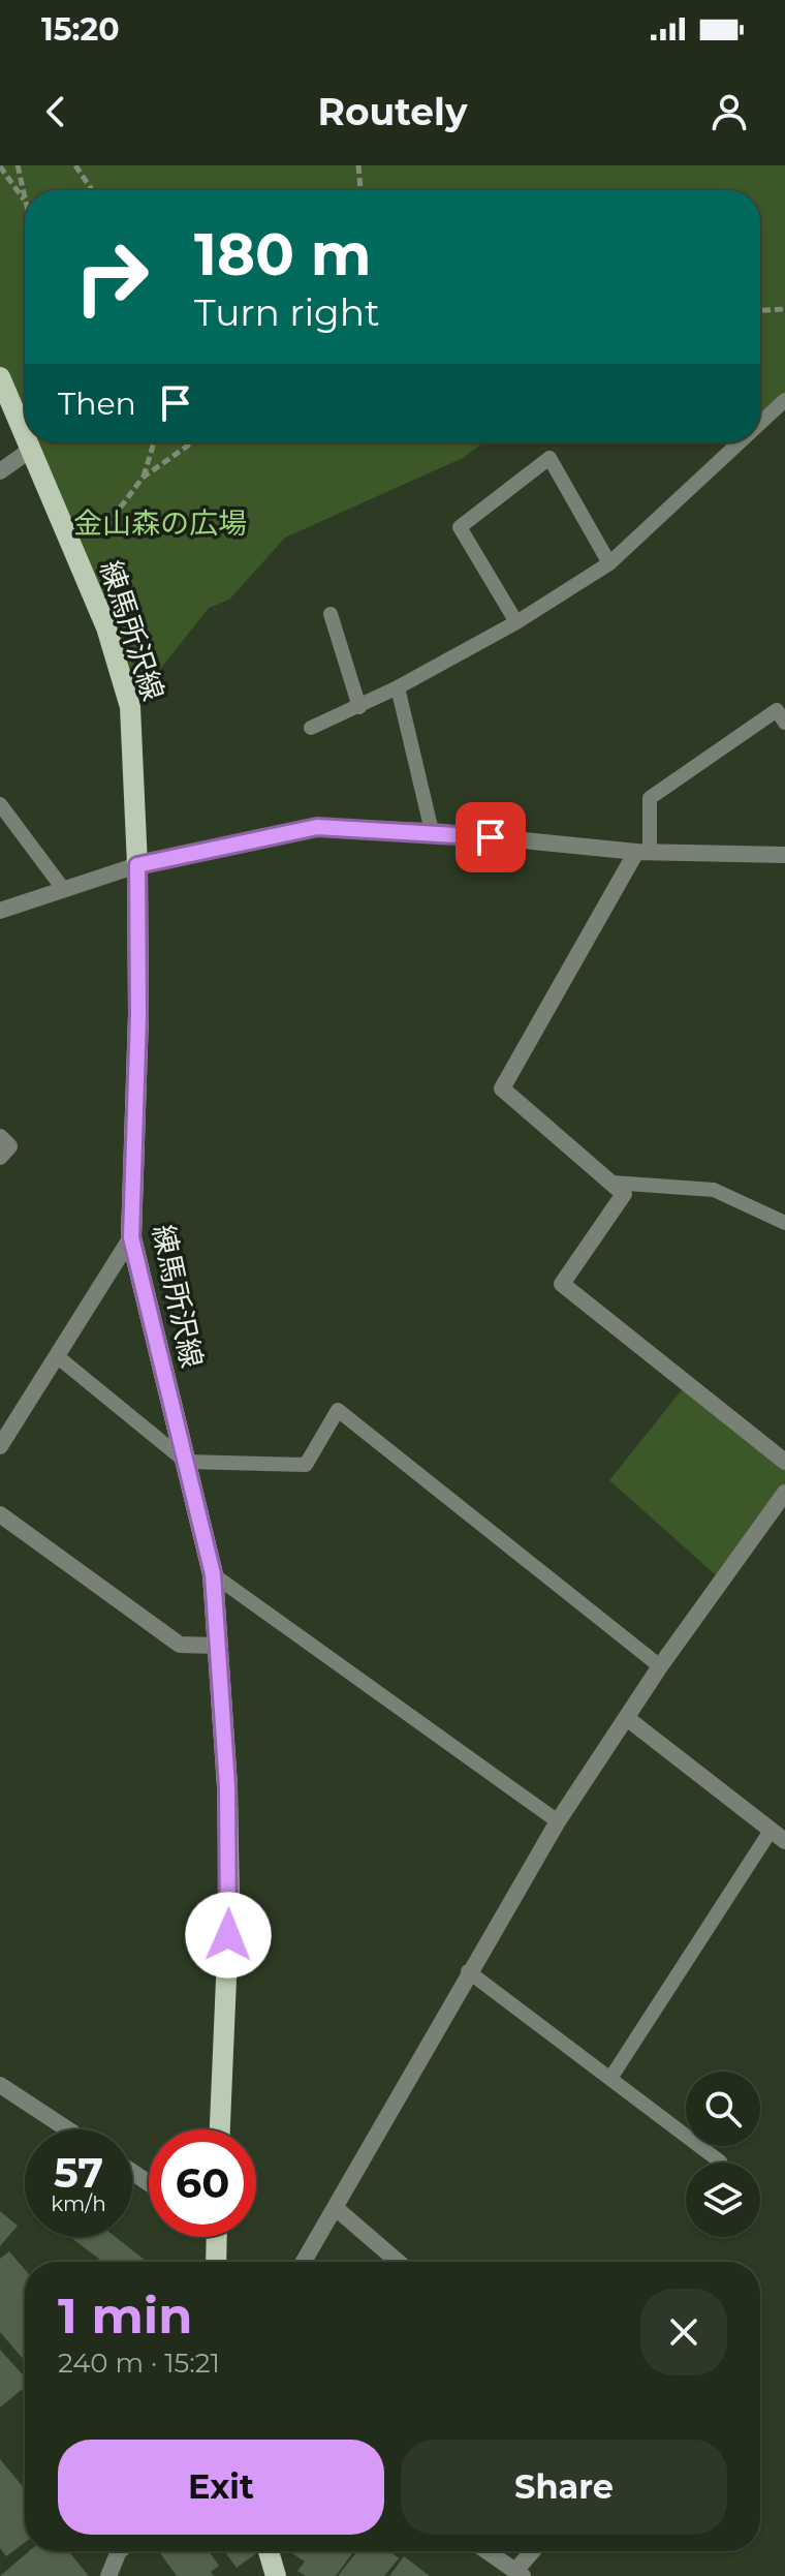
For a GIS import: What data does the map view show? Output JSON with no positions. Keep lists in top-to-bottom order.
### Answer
{
  "streets": {
    "main road": ["練馬所沢線"]
  },
  "parks": ["金山森の広場"],
  "page": {
    "status": "15:20",
    "header": "Routely",
    "turn": ["180 m", "Turn right"],
    "then": "Then",
    "speed": "57 km/h",
    "limit": "60",
    "heading": ["1 min", "240 m · 15:21"],
    "buttons": ["Exit", "Share"]
  }
}
